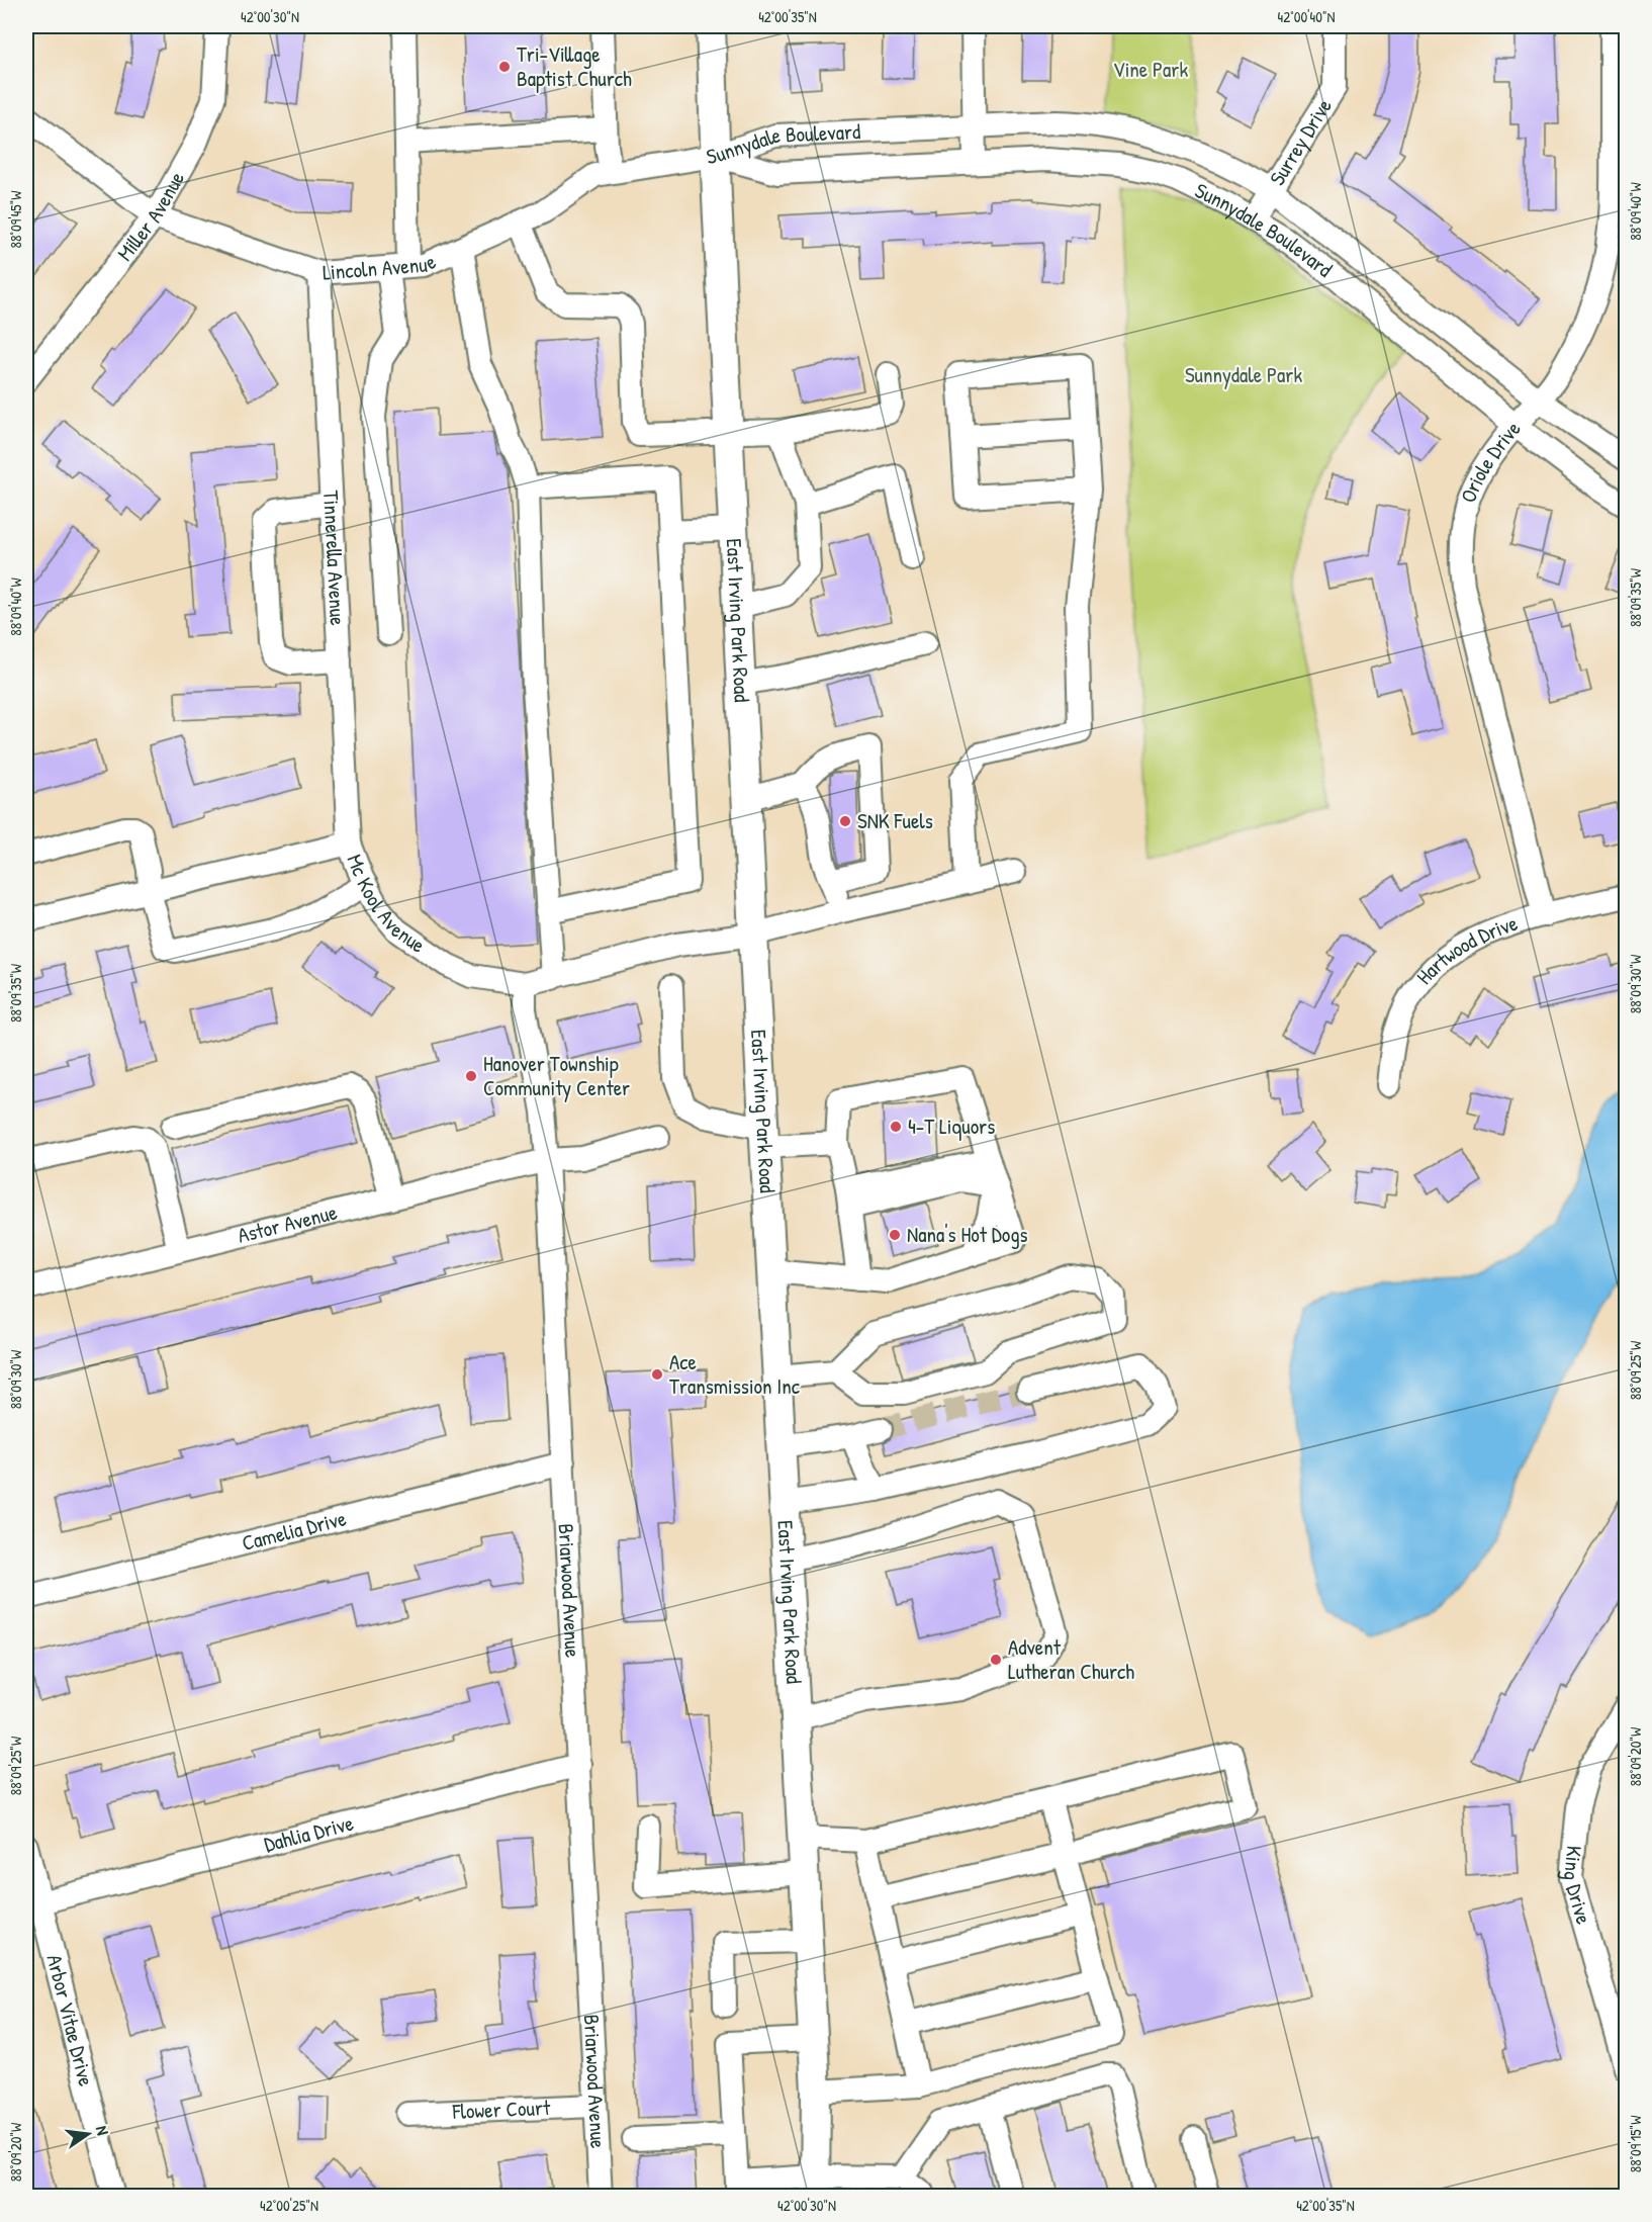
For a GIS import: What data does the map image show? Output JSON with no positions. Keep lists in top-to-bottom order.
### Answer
{
  "streets": {
    "main road": ["East Irving Park Road"],
    "street": [
      "Surrey Drive",
      "Sunnydale Boulevard",
      "Miller Avenue",
      "Lincoln Avenue",
      "Oriole Drive",
      "Tinnerella Avenue",
      "Mc Kool Avenue",
      "Hartwood Drive",
      "Astor Avenue",
      "Camelia Drive",
      "Briarwood Avenue",
      "Dahlia Drive",
      "King Drive",
      "Arbor Vitae Drive",
      "Flower Court"
    ]
  },
  "crossings": [
    ["Surrey Drive", "Sunnydale Boulevard"],
    ["Sunnydale Boulevard", "Lincoln Avenue"],
    ["Sunnydale Boulevard", "Oriole Drive"],
    ["Sunnydale Boulevard", "East Irving Park Road"],
    ["Miller Avenue", "Lincoln Avenue"],
    ["Lincoln Avenue", "Tinnerella Avenue"],
    ["Lincoln Avenue", "East Irving Park Road"],
    ["Oriole Drive", "Hartwood Drive"],
    ["Tinnerella Avenue", "Mc Kool Avenue"],
    ["East Irving Park Road", "Mc Kool Avenue"],
    ["Mc Kool Avenue", "Briarwood Avenue"],
    ["Astor Avenue", "Briarwood Avenue"],
    ["Camelia Drive", "Briarwood Avenue"],
    ["Briarwood Avenue", "Dahlia Drive"],
    ["Briarwood Avenue", "Flower Court"],
    ["Dahlia Drive", "Arbor Vitae Drive"]
  ],
  "parks": ["Vine Park", "Sunnydale Park"],
  "places": [
    "Tri-Village Baptist Church",
    "SNK Fuels",
    "Hanover Township Community Center",
    "4-T Liquors",
    "Nana's Hot Dogs",
    "Ace Transmission Inc",
    "Advent Lutheran Church"
  ],
  "north": "right",
  "coordinates": [
    "42°00'30\"N",
    "42°00'35\"N",
    "42°00'40\"N",
    "88°09'40\"W",
    "88°09'45\"W",
    "88°09'35\"W",
    "88°09'30\"W",
    "88°09'25\"W",
    "88°09'20\"W",
    "88°09'15\"W",
    "42°00'25\"N"
  ]
}
